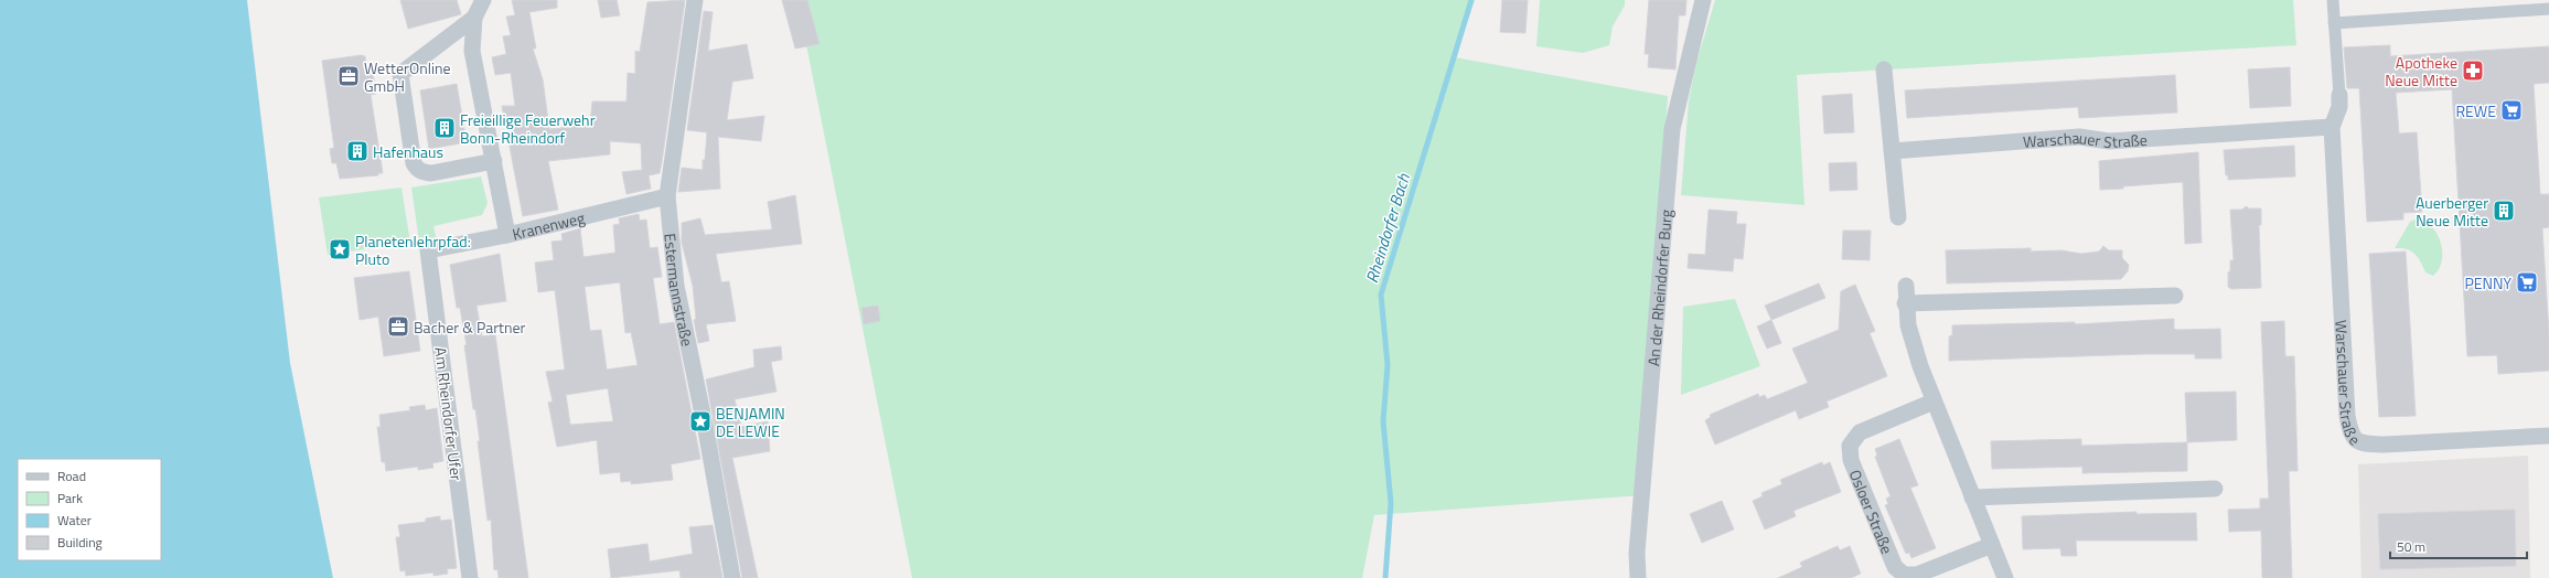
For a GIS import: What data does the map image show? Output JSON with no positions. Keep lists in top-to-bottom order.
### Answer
{
  "streets": {
    "street": [
      "Warschauer Straße",
      "Kranenweg",
      "An der Rheindorfer Burg",
      "Estermannstraße",
      "Am Rheindorfer Ufer",
      "Osloer Straße"
    ]
  },
  "crossings": [
    ["Kranenweg", "Estermannstraße"],
    ["Kranenweg", "Am Rheindorfer Ufer"]
  ],
  "water": ["Rheindorfer Bach"],
  "places": {
    "pharmacy": ["Apotheke Neue Mitte"],
    "office": ["WetterOnline GmbH", "Bacher & Partner"],
    "supermarket": ["REWE", "PENNY"],
    "building": ["Freieillige Feuerwehr Bonn-Rheindorf", "Hafenhaus", "Auerberger Neue Mitte"],
    "place": ["Planetenlehrpfad: Pluto", "BENJAMIN DE LEWIE"]
  },
  "legend": [
    "Road",
    "Park",
    "Water",
    "Building"
  ],
  "scale_bar": "50 m"
}
